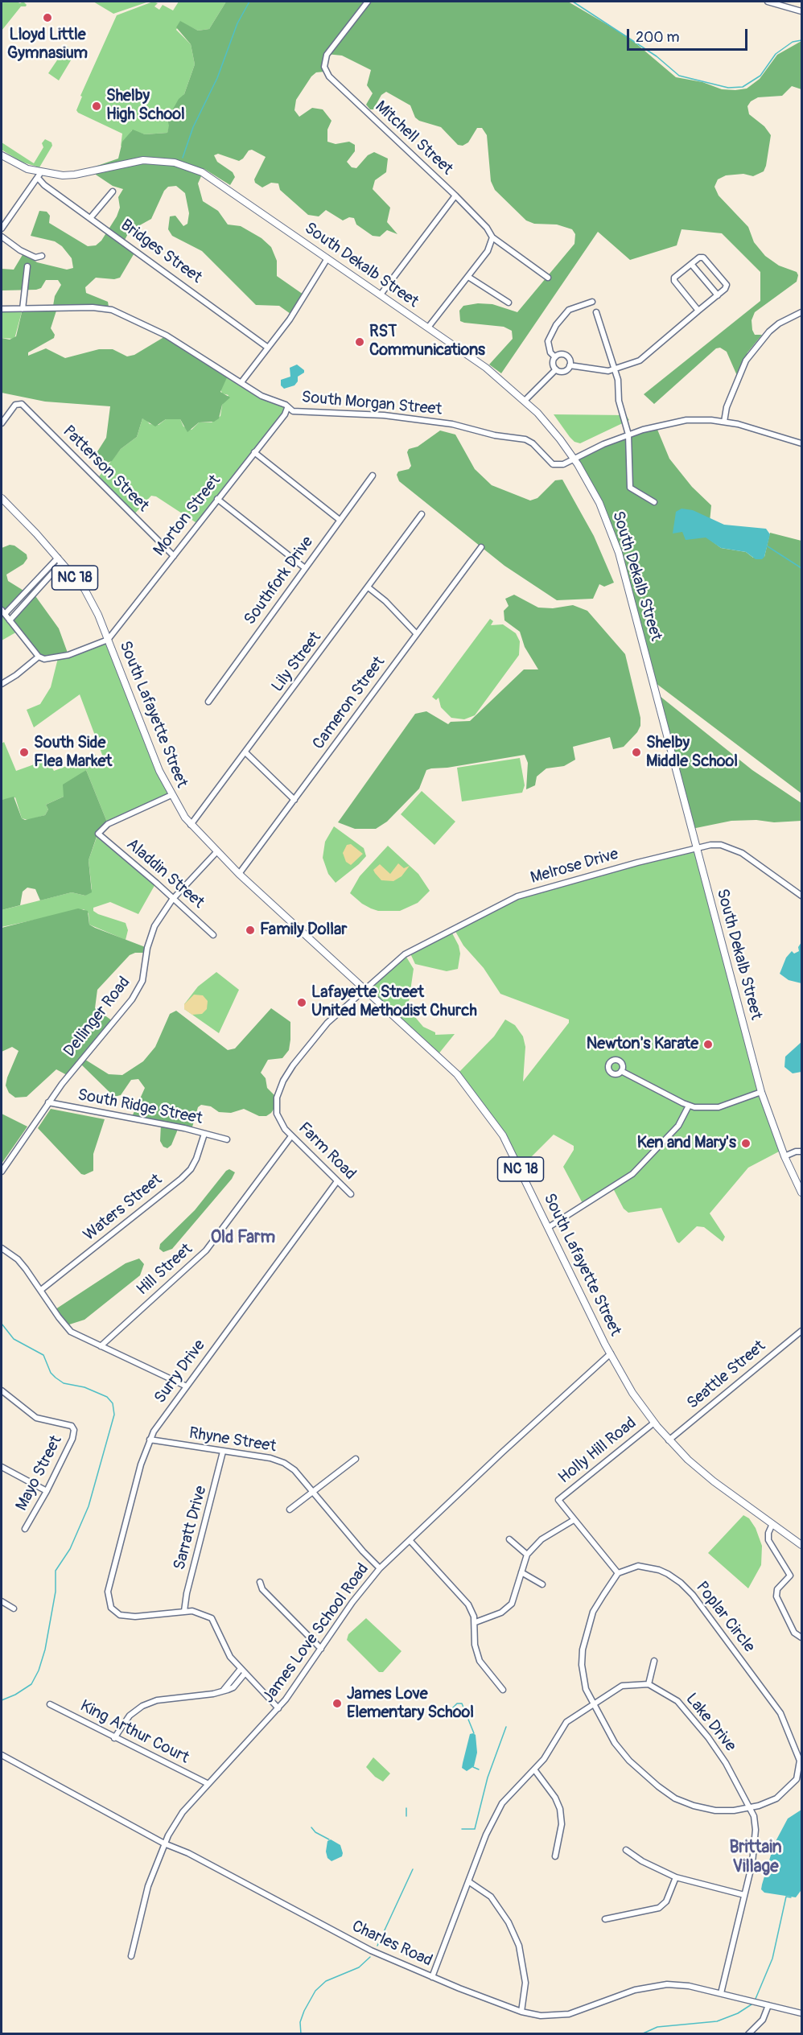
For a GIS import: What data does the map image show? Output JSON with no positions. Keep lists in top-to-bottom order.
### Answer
{
  "streets": {
    "main road": ["South Dekalb Street", "NC 18", "South Lafayette Street"],
    "street": [
      "Mitchell Street",
      "Bridges Street",
      "South Morgan Street",
      "Patterson Street",
      "Morton Street",
      "Southfork Drive",
      "Lily Street",
      "Cameron Street",
      "Melrose Drive",
      "Aladdin Street",
      "Dellinger Road",
      "South Ridge Street",
      "Farm Road",
      "Waters Street",
      "Hill Street",
      "Surry Drive",
      "Seattle Street",
      "Rhyne Street",
      "Holly Hill Road",
      "Mayo Street",
      "Sarratt Drive",
      "Poplar Circle",
      "James Love School Road",
      "Lake Drive",
      "King Arthur Court",
      "Charles Road"
    ]
  },
  "crossings": [
    ["Bridges Street", "South Dekalb Street"],
    ["South Dekalb Street", "South Morgan Street"],
    ["South Dekalb Street", "Melrose Drive"],
    ["South Morgan Street", "Morton Street"],
    ["Patterson Street", "Morton Street"],
    ["Morton Street", "South Lafayette Street"],
    ["Lily Street", "South Lafayette Street"],
    ["Cameron Street", "South Lafayette Street"],
    ["South Lafayette Street", "Melrose Drive"],
    ["South Lafayette Street", "Aladdin Street"],
    ["South Lafayette Street", "Dellinger Road"],
    ["South Lafayette Street", "Farm Road"],
    ["South Lafayette Street", "Seattle Street"],
    ["South Lafayette Street", "Holly Hill Road"],
    ["South Lafayette Street", "James Love School Road"],
    ["Melrose Drive", "Farm Road"],
    ["Aladdin Street", "Dellinger Road"],
    ["Dellinger Road", "South Ridge Street"],
    ["South Ridge Street", "Waters Street"],
    ["Farm Road", "Hill Street"],
    ["Farm Road", "Surry Drive"],
    ["Surry Drive", "Rhyne Street"],
    ["Surry Drive", "Sarratt Drive"],
    ["Rhyne Street", "Sarratt Drive"],
    ["Rhyne Street", "James Love School Road"],
    ["Poplar Circle", "Lake Drive"],
    ["James Love School Road", "King Arthur Court"],
    ["James Love School Road", "Charles Road"],
    ["Lake Drive", "Charles Road"]
  ],
  "districts": ["Old Farm", "Brittain Village"],
  "places": [
    "Lloyd Little Gymnasium",
    "Shelby High School",
    "RST Communications",
    "South Side Flea Market",
    "Shelby Middle School",
    "Family Dollar",
    "Lafayette Street United Methodist Church",
    "Newton's Karate",
    "Ken and Mary's",
    "James Love Elementary School"
  ],
  "scale_bar": "200 m"
}
